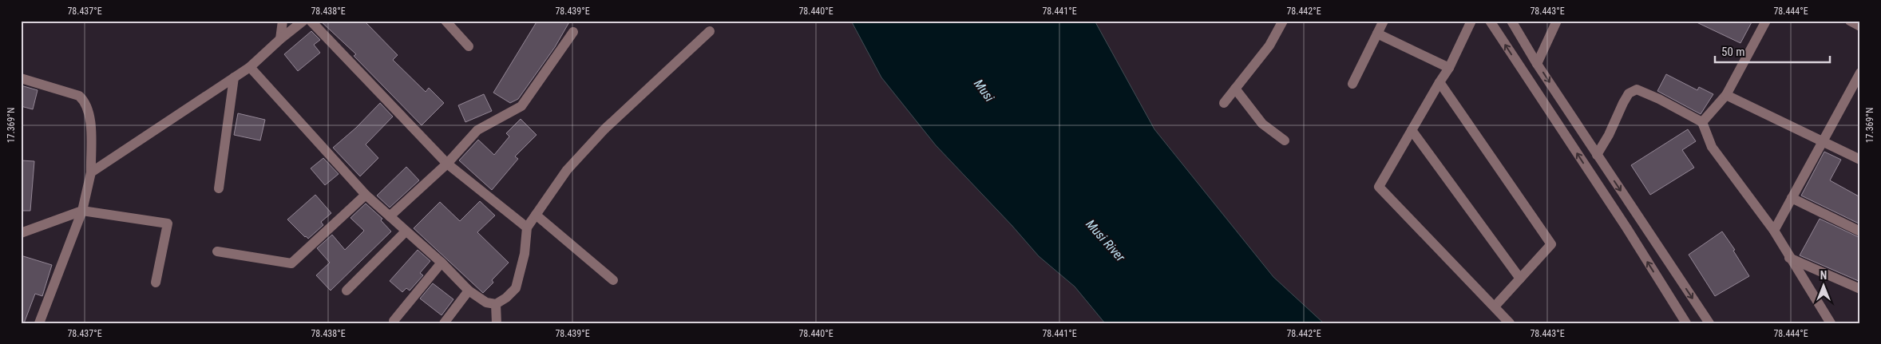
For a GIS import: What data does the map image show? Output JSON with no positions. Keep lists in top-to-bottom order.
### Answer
{
  "water": ["Musi", "Musi River"],
  "scale_bar": "50 m",
  "north": "top",
  "coordinates": [
    "78.437°E",
    "78.438°E",
    "78.439°E",
    "78.440°E",
    "78.441°E",
    "78.442°E",
    "78.443°E",
    "78.444°E",
    "17.369°N"
  ]
}
